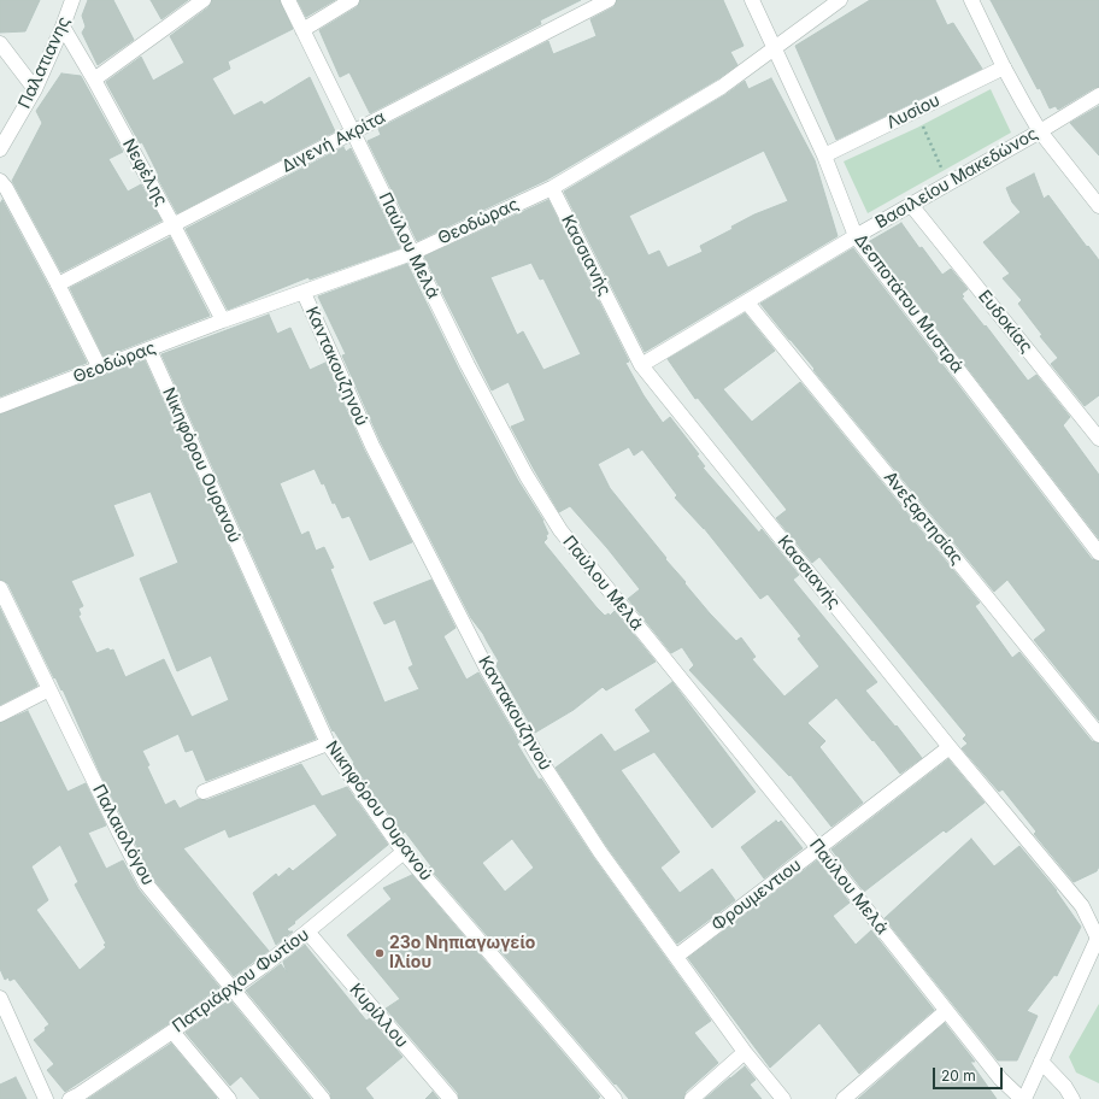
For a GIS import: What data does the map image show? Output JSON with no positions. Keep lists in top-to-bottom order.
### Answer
{
  "streets": {
    "street": [
      "Παλατιανης",
      "Λυσίου",
      "Διγενή Ακρίτα",
      "Νεφέλης",
      "Βασιλείου Μακεδώνος",
      "Θεοδώρας",
      "Παύλου Μελά",
      "Κασσιανής",
      "Δεσποτάτου Μυστρά",
      "Ευδοκίας",
      "Καντακουζηνού",
      "Νικηφόρου Ουρανού",
      "Ανεξαρτησίας",
      "Παλαιολόγου",
      "Φρουμεντιου",
      "Πατριάρχου Φωτίου",
      "Κυρίλλου"
    ]
  },
  "crossings": [
    ["Παλατιανης", "Νεφέλης"],
    ["Λυσίου", "Δεσποτάτου Μυστρά"],
    ["Διγενή Ακρίτα", "Νεφέλης"],
    ["Διγενή Ακρίτα", "Παύλου Μελά"],
    ["Νεφέλης", "Θεοδώρας"],
    ["Βασιλείου Μακεδώνος", "Κασσιανής"],
    ["Βασιλείου Μακεδώνος", "Δεσποτάτου Μυστρά"],
    ["Βασιλείου Μακεδώνος", "Ευδοκίας"],
    ["Βασιλείου Μακεδώνος", "Ανεξαρτησίας"],
    ["Θεοδώρας", "Παύλου Μελά"],
    ["Θεοδώρας", "Κασσιανής"],
    ["Θεοδώρας", "Δεσποτάτου Μυστρά"],
    ["Θεοδώρας", "Καντακουζηνού"],
    ["Θεοδώρας", "Νικηφόρου Ουρανού"],
    ["Παύλου Μελά", "Φρουμεντιου"],
    ["Κασσιανής", "Φρουμεντιου"],
    ["Καντακουζηνού", "Φρουμεντιου"],
    ["Νικηφόρου Ουρανού", "Πατριάρχου Φωτίου"],
    ["Παλαιολόγου", "Πατριάρχου Φωτίου"],
    ["Πατριάρχου Φωτίου", "Κυρίλλου"]
  ],
  "places": ["23ο Νηπιαγωγείο Ιλίου"],
  "scale_bar": "20 m"
}
